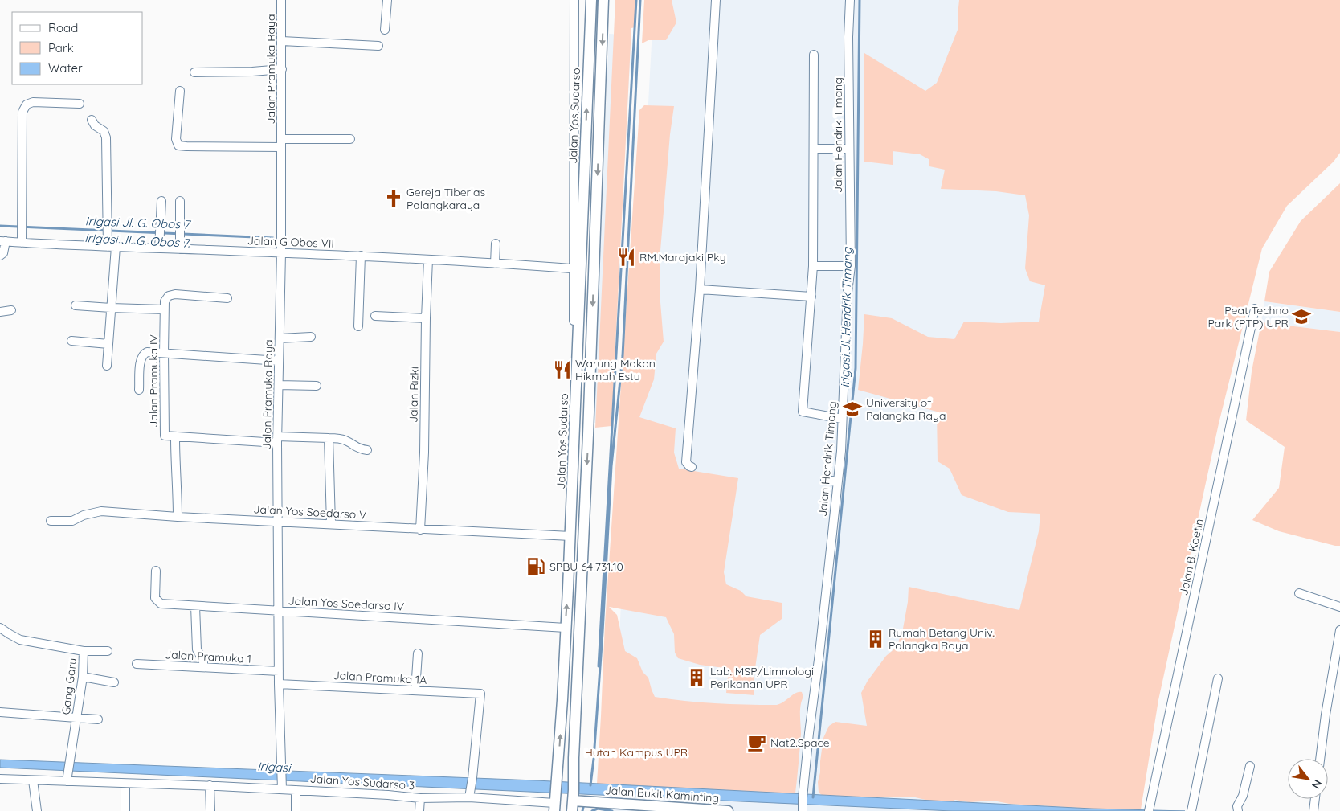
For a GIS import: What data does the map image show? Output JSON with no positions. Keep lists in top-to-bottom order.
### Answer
{
  "streets": {
    "main road": ["Jalan Yos Sudarso", "Jalan Bukit Kaminting"],
    "street": [
      "Jalan Pramuka Raya",
      "Jalan Hendrik Timang",
      "Jalan G Obos VII",
      "Jalan Pramuka IV",
      "Jalan Rizki",
      "Jalan Yos Soedarso V",
      "Jalan B. Koetin",
      "Jalan Yos Soedarso IV",
      "Jalan Pramuka 1",
      "Jalan Pramuka 1A",
      "Gang Garu",
      "Jalan Yos Sudarso 3"
    ]
  },
  "crossings": [
    ["Jalan Pramuka Raya", "Jalan G Obos VII"],
    ["Jalan Pramuka Raya", "Jalan Yos Soedarso V"],
    ["Jalan Pramuka Raya", "Jalan Yos Soedarso IV"],
    ["Jalan Pramuka Raya", "Jalan Pramuka 1"],
    ["Jalan Pramuka Raya", "Jalan Pramuka 1A"],
    ["Jalan Pramuka Raya", "Jalan Yos Sudarso 3"],
    ["Jalan Yos Sudarso", "Jalan G Obos VII"],
    ["Jalan Yos Sudarso", "Jalan Yos Soedarso V"],
    ["Jalan Yos Sudarso", "Jalan Yos Soedarso IV"],
    ["Jalan Yos Sudarso", "Jalan Yos Sudarso 3"],
    ["Jalan G Obos VII", "Jalan Rizki"],
    ["Jalan Rizki", "Jalan Yos Soedarso V"],
    ["Jalan Pramuka 1A", "Jalan Yos Sudarso 3"],
    ["Gang Garu", "Jalan Yos Sudarso 3"]
  ],
  "water": [
    "Irigasi Jl. G. Obos 7",
    "irigasi Jl. G. Obos 7.",
    "irigasi Jl. Hendrik Timang",
    "irigasi"
  ],
  "parks": ["Hutan Kampus UPR"],
  "places": {
    "church": ["Gereja Tiberias Palangkaraya"],
    "restaurant": ["RM.Marajaki Pky", "Warung Makan Hikmah Estu"],
    "school or university": ["Peat Techno Park (PTP) UPR", "University of Palangka Raya"],
    "fuel station": ["SPBU 64.731.10"],
    "building": ["Rumah Betang Univ. Palangka Raya", "Lab. MSP/Limnologi Perikanan UPR"],
    "cafe": ["Nat2.Space"]
  },
  "legend": ["Road", "Park", "Water"],
  "north": "bottom right"
}
